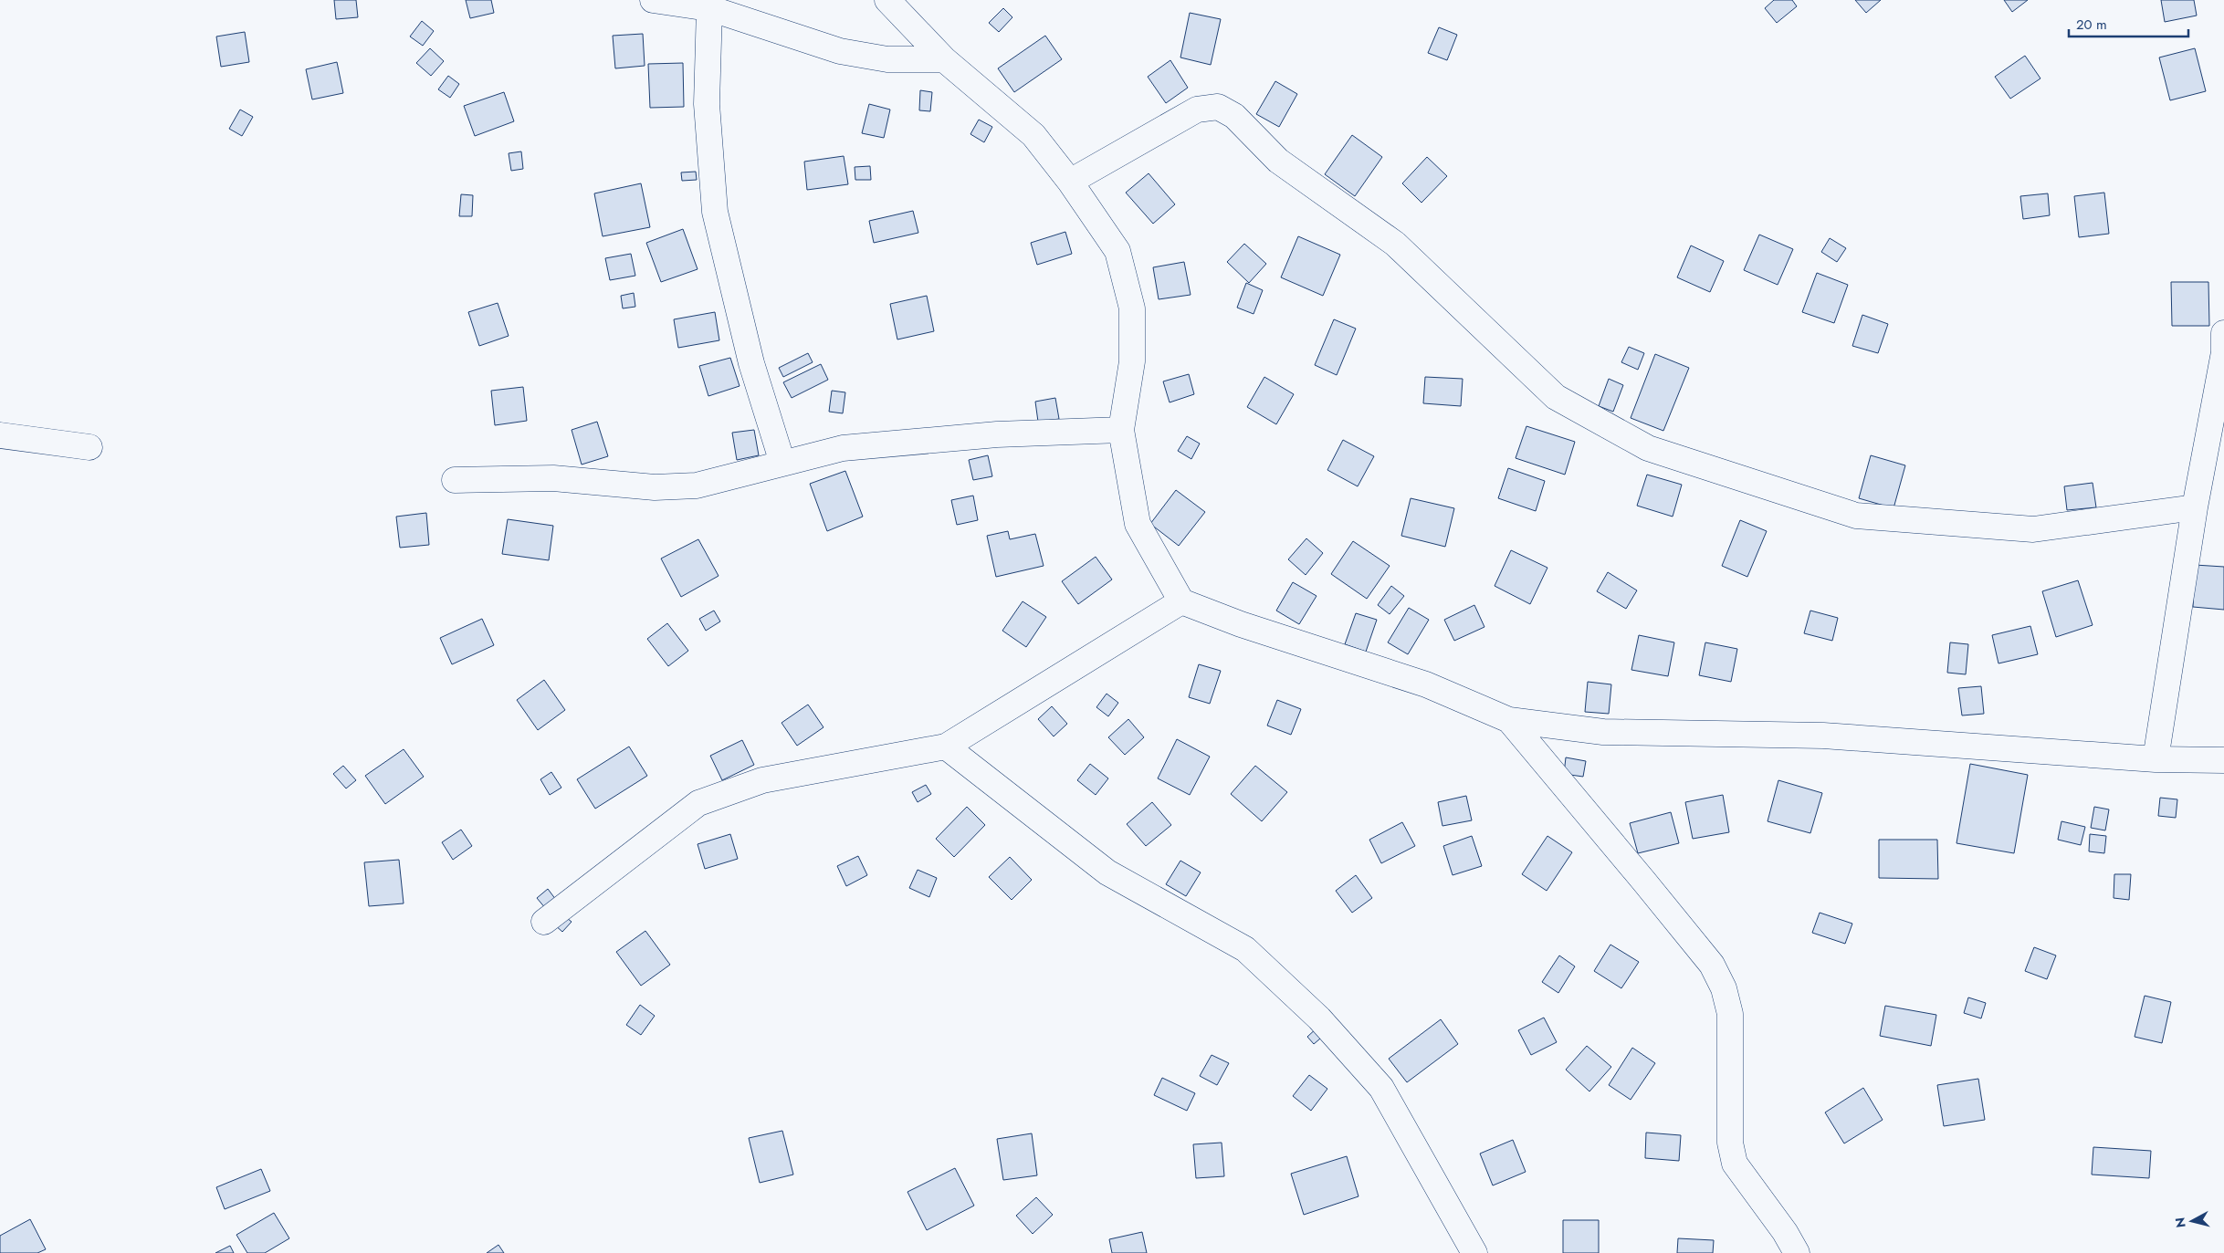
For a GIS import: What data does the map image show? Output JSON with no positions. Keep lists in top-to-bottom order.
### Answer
{
  "scale_bar": "20 m",
  "north": "left"
}
